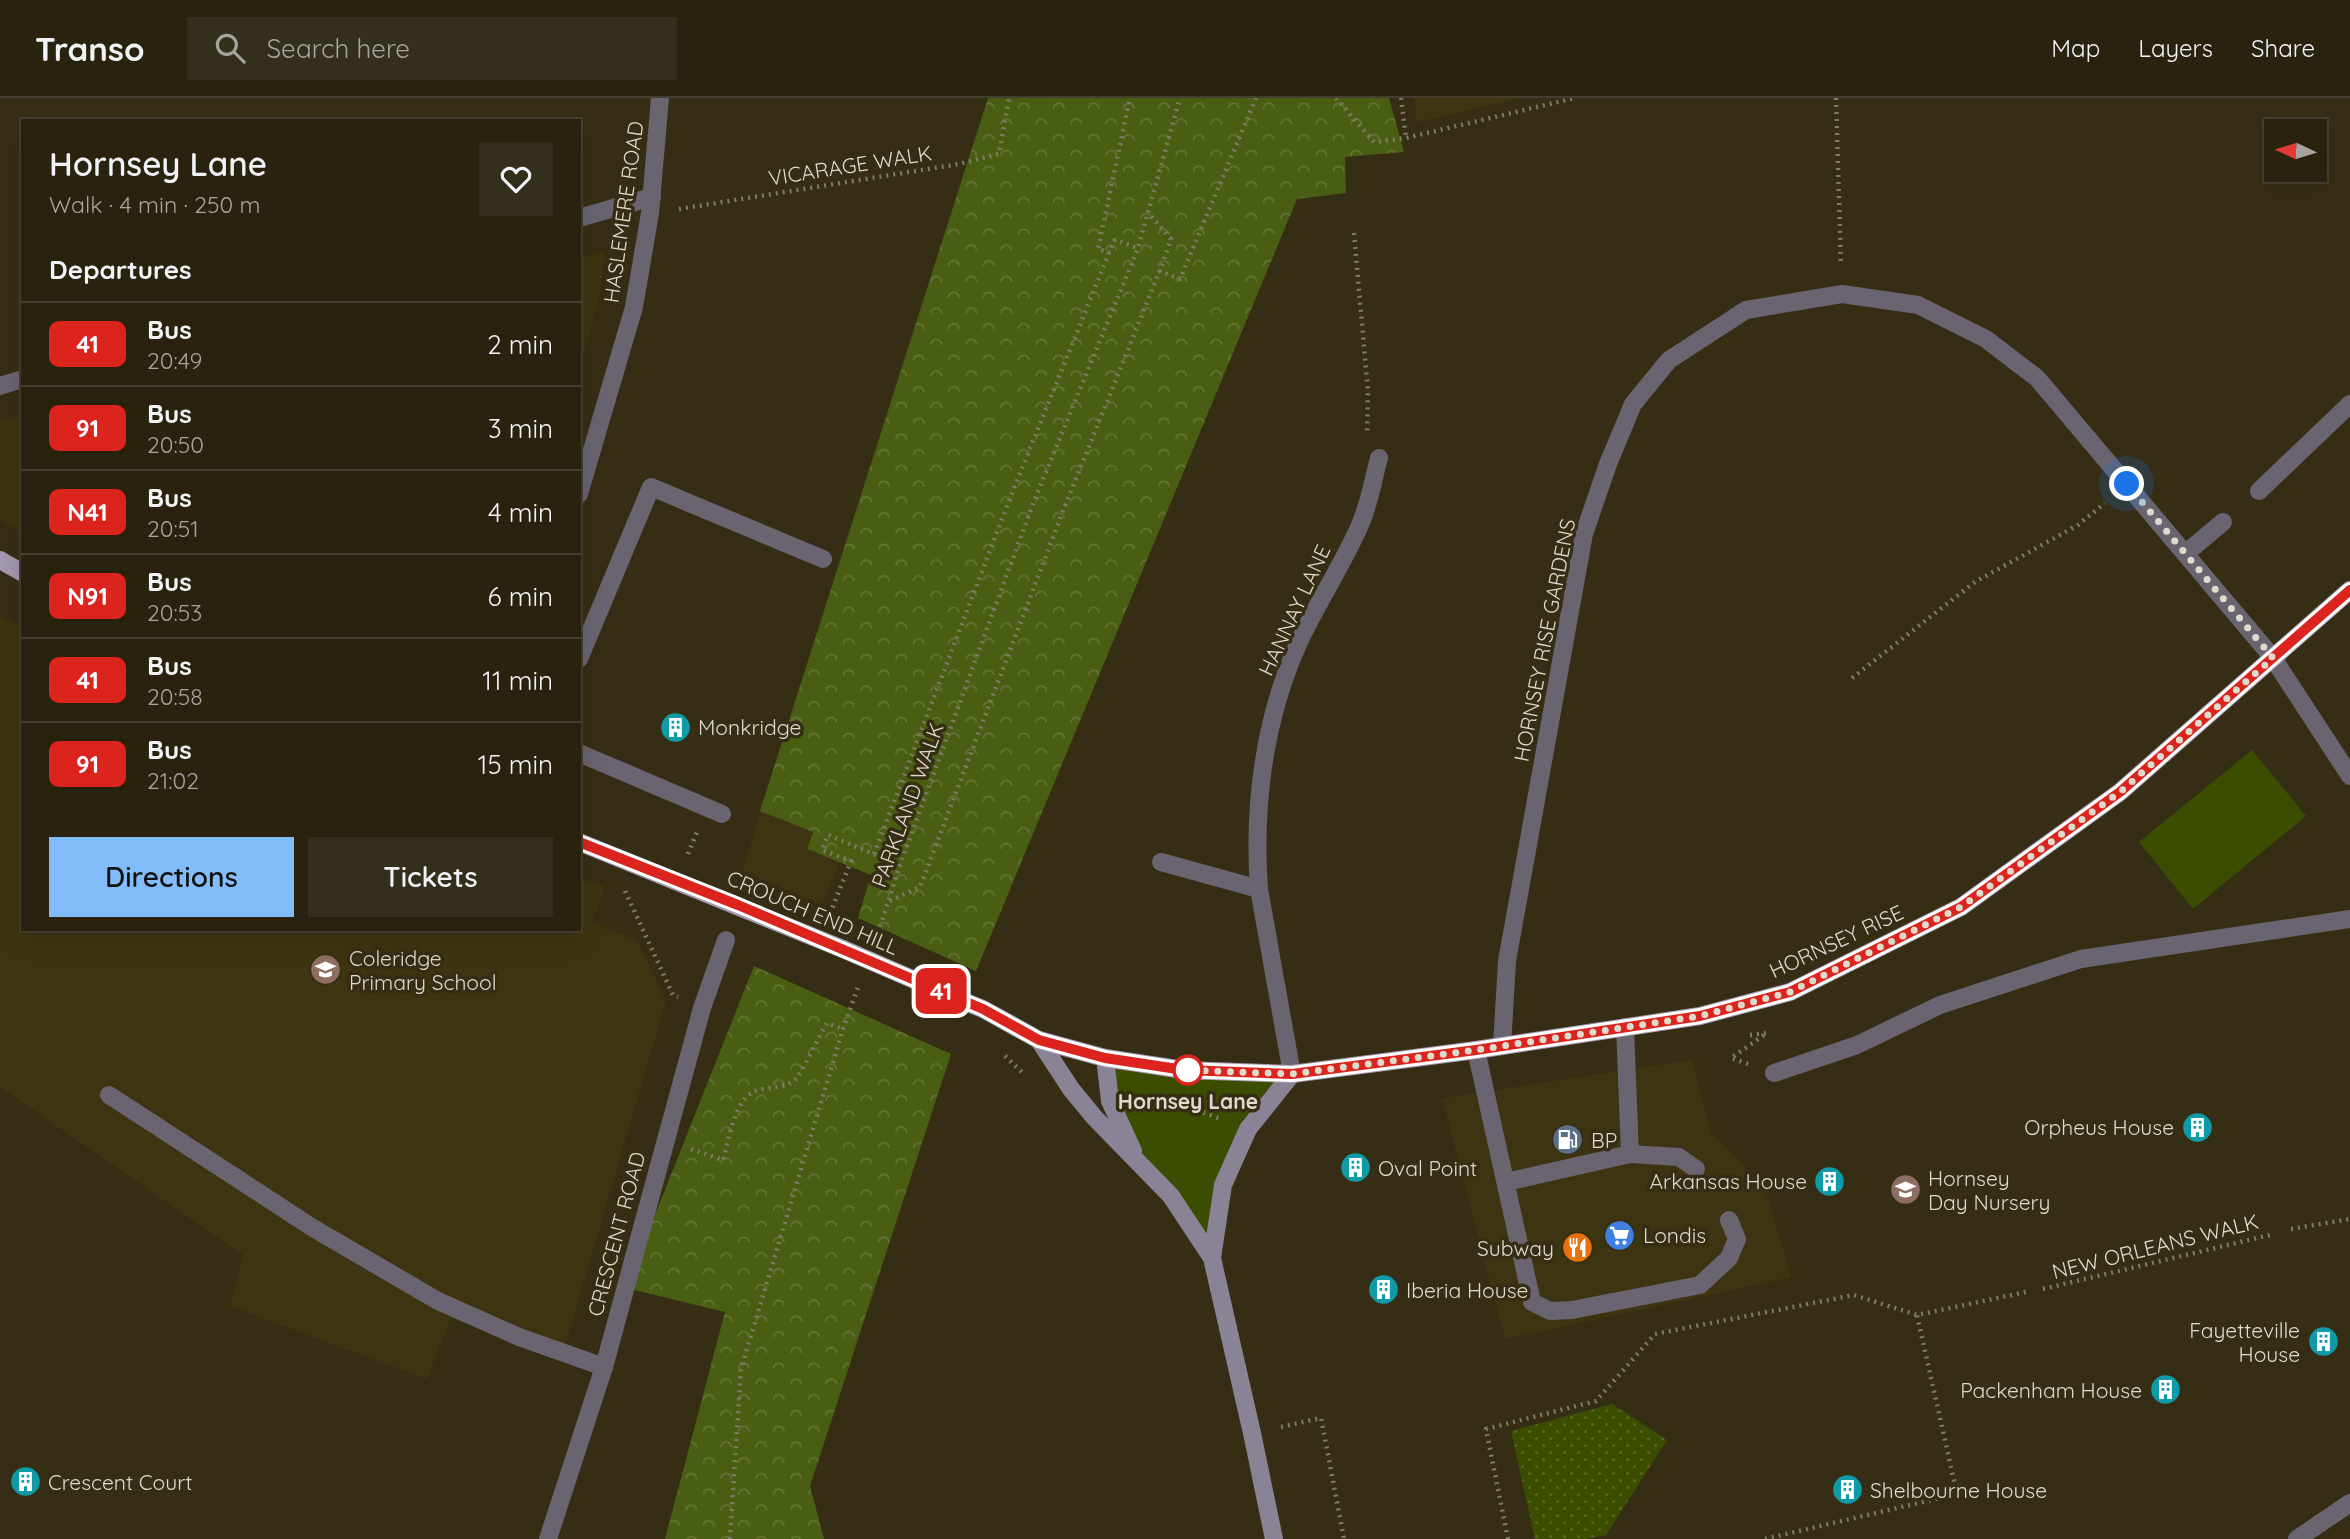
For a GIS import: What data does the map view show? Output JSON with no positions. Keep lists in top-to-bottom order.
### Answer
{
  "streets": {
    "main road": ["CROUCH END HILL", "HORNSEY RISE"],
    "street": [
      "HASLEMERE ROAD",
      "HANNAY LANE",
      "HORNSEY RISE GARDENS",
      "CRESCENT ROAD"
    ],
    "path": ["VICARAGE WALK", "PARKLAND WALK", "NEW ORLEANS WALK"]
  },
  "crossings": [
    ["VICARAGE WALK", "HASLEMERE ROAD"],
    ["HANNAY LANE", "HORNSEY RISE"],
    ["HORNSEY RISE GARDENS", "HORNSEY RISE"],
    ["CROUCH END HILL", "HORNSEY RISE"]
  ],
  "places": {
    "building": [
      "Monkridge",
      "Orpheus House",
      "Oval Point",
      "Arkansas House",
      "Iberia House",
      "Fayetteville House",
      "Packenham House",
      "Crescent Court",
      "Shelbourne House"
    ],
    "school or university": ["Coleridge Primary School", "Hornsey Day Nursery"],
    "other": ["Hornsey Lane"],
    "fuel station": ["BP"],
    "supermarket": ["Londis"],
    "restaurant": ["Subway"]
  },
  "lines": ["bus line 41"],
  "north": "left",
  "page": {
    "header": "Transo",
    "search": "Search here",
    "nav": ["Map", "Layers", "Share"],
    "on_map": "41",
    "heading": [
      ["Hornsey Lane", "Walk · 4 min · 250 m"],
      "Departures"
    ],
    "list": [
      {
        "mark": "41",
        "name": "Bus",
        "note": "20:49",
        "value": "2 min"
      },
      {
        "mark": "91",
        "name": "Bus",
        "note": "20:50",
        "value": "3 min"
      },
      {
        "mark": "N41",
        "name": "Bus",
        "note": "20:51",
        "value": "4 min"
      },
      {
        "mark": "N91",
        "name": "Bus",
        "note": "20:53",
        "value": "6 min"
      },
      {
        "mark": "41",
        "name": "Bus",
        "note": "20:58",
        "value": "11 min"
      },
      {
        "mark": "91",
        "name": "Bus",
        "note": "21:02",
        "value": "15 min"
      }
    ],
    "buttons": ["Directions", "Tickets"]
  }
}
